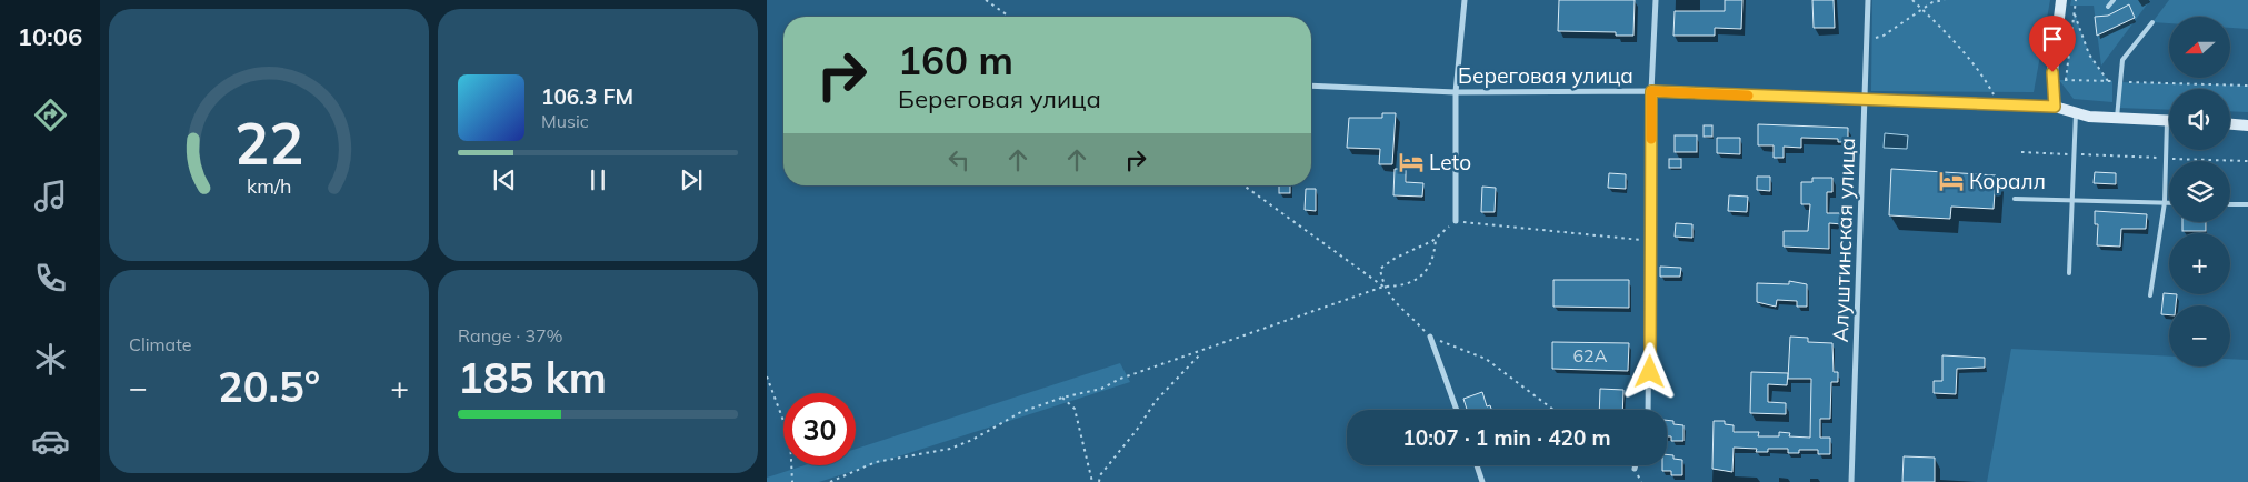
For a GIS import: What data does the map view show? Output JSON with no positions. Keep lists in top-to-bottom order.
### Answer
{
  "streets": {
    "street": ["Береговая улица", "Алуштинская улица"]
  },
  "crossings": [
    ["Береговая улица", "Алуштинская улица"]
  ],
  "places": {
    "hotel": ["Leto", "Коралл"]
  },
  "house_numbers": ["62А"],
  "north": "left",
  "page": {
    "tabs": "10:06",
    "map_buttons": ["+", "−"],
    "turn": ["160 m", "Береговая улица"],
    "song": ["106.3 FM", "Music"],
    "tile": [
      "Climate",
      ["Range · 37%", "185 km"]
    ],
    "heat": ["−", "20.5°", "+"],
    "limit": "30",
    "trip": "10:07 · 1 min · 420 m",
    "gauge": ["22", "km/h"]
  }
}
